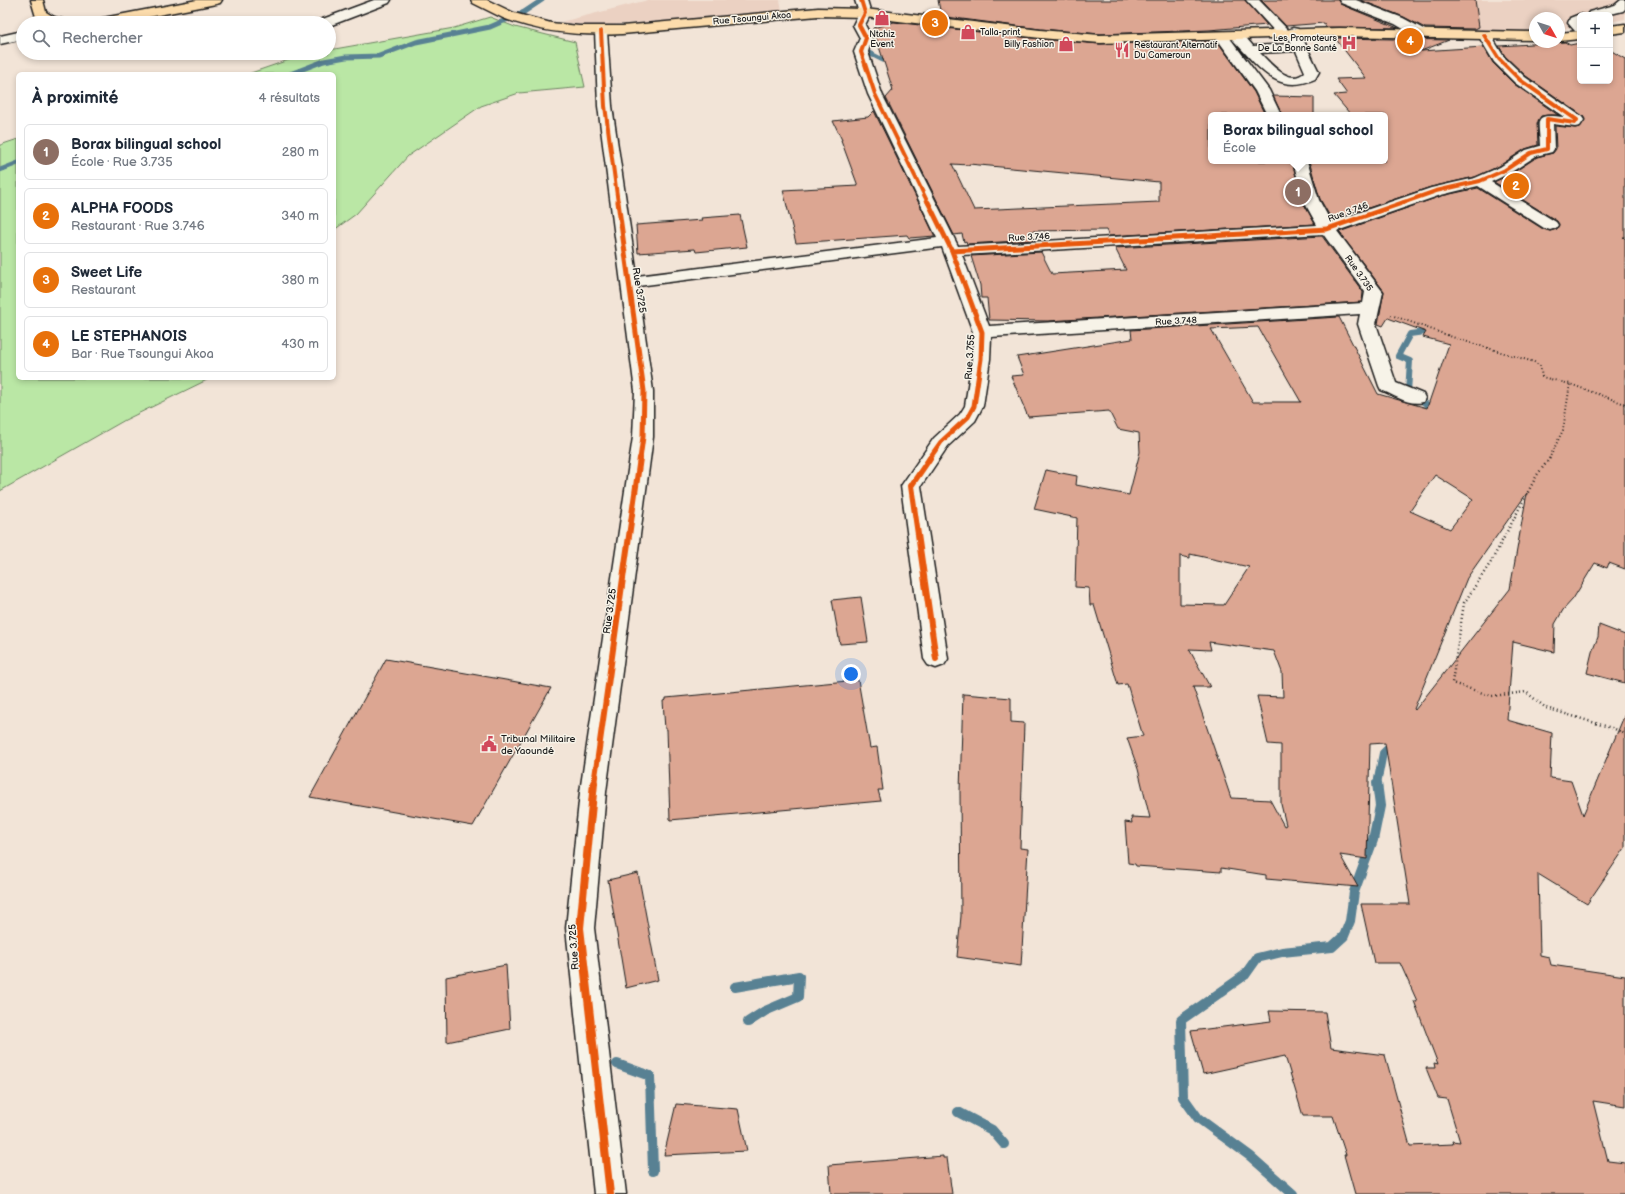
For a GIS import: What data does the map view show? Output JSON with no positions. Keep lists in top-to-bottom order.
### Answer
{
  "streets": {
    "main road": ["Rue Tsoungui Akoa"],
    "street": [
      "Rue 3.746",
      "Rue 3.735",
      "Rue 3.725",
      "Rue 3.748",
      "Rue 3.755"
    ]
  },
  "crossings": [
    ["Rue Tsoungui Akoa", "Rue 3.746"],
    ["Rue Tsoungui Akoa", "Rue 3.725"],
    ["Rue Tsoungui Akoa", "Rue 3.755"],
    ["Rue 3.746", "Rue 3.735"],
    ["Rue 3.746", "Rue 3.725"],
    ["Rue 3.746", "Rue 3.755"],
    ["Rue 3.735", "Rue 3.748"],
    ["Rue 3.748", "Rue 3.755"]
  ],
  "places": {
    "shop": ["Ntchiz Event", "Talla-print", "Billy Fashion"],
    "hospital": ["Les Promoteurs De La Bonne Santé"],
    "restaurant": ["Restaurant Alternatif Du Cameroun"],
    "public building": ["Tribunal Militaire de Yaoundé"]
  },
  "north": "bottom right",
  "page": {
    "pins": [
      "3",
      "4",
      "2",
      "1"
    ],
    "map_buttons": ["+", "−"],
    "search": "Rechercher",
    "heading": ["À proximité", "4 résultats"],
    "popup": ["Borax bilingual school", "École"],
    "list": [
      {
        "mark": "1",
        "name": "Borax bilingual school",
        "note": "École · Rue 3.735",
        "value": "280 m"
      },
      {
        "mark": "2",
        "name": "ALPHA FOODS",
        "note": "Restaurant · Rue 3.746",
        "value": "340 m"
      },
      {
        "mark": "3",
        "name": "Sweet Life",
        "note": "Restaurant",
        "value": "380 m"
      },
      {
        "mark": "4",
        "name": "LE STEPHANOIS",
        "note": "Bar · Rue Tsoungui Akoa",
        "value": "430 m"
      }
    ]
  }
}
